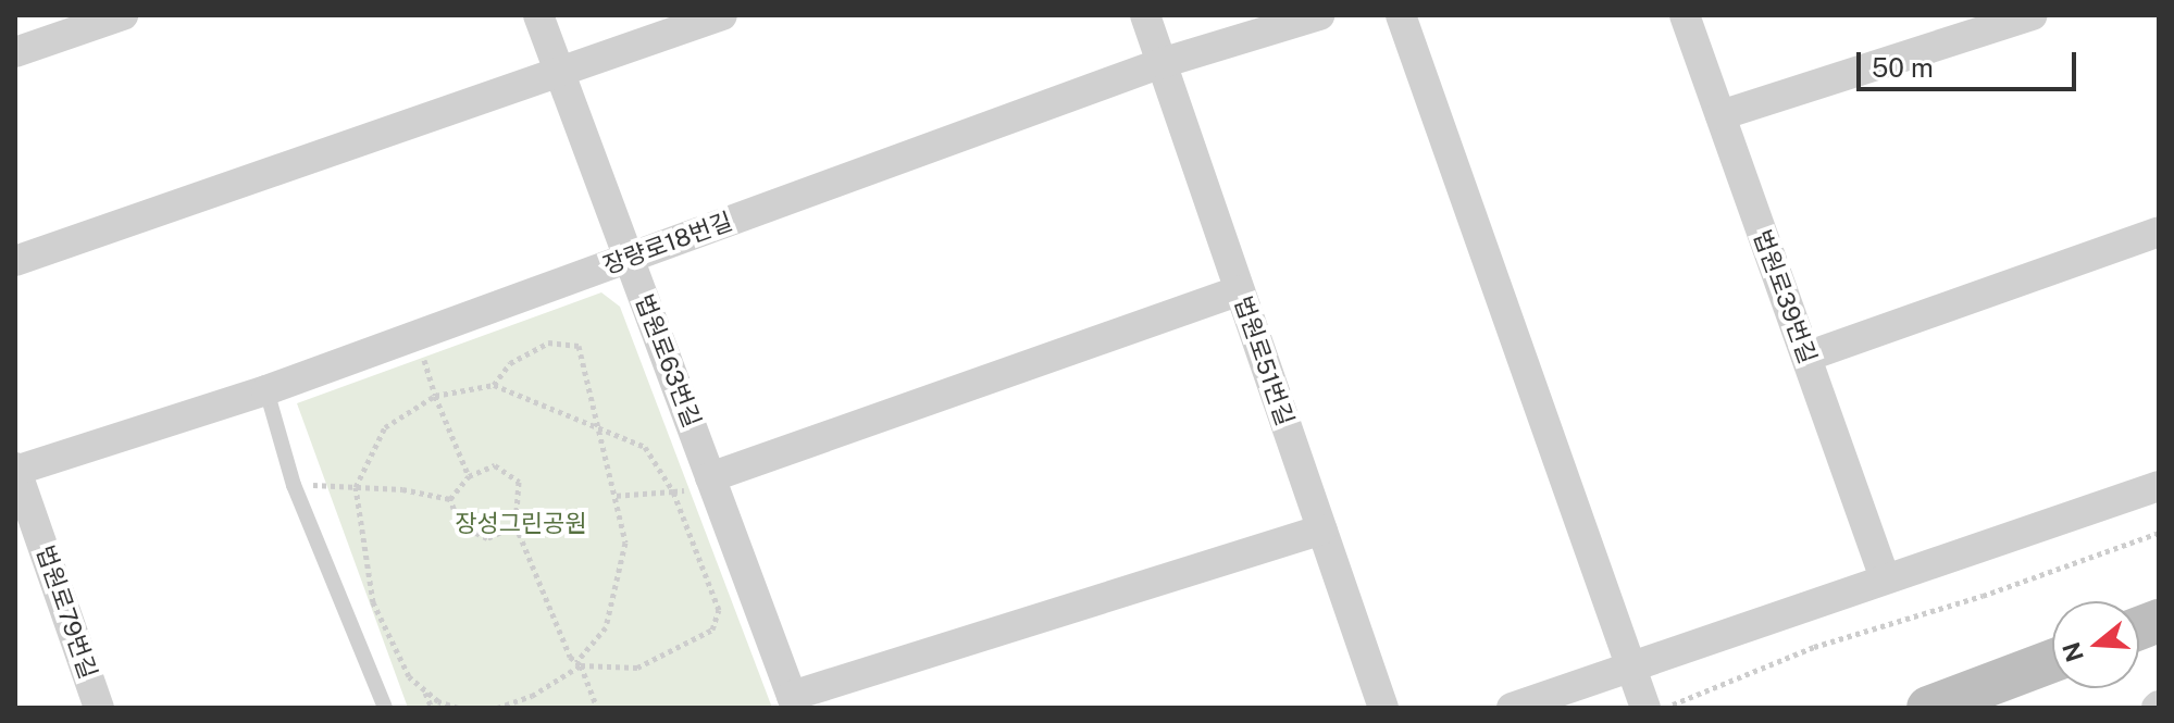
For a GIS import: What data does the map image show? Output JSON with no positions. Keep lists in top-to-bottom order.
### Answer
{
  "streets": {
    "street": [
      "장량로18번길",
      "법원로39번길",
      "법원로63번길",
      "법원로51번길",
      "법원로79번길"
    ]
  },
  "crossings": [
    ["장량로18번길", "법원로63번길"],
    ["장량로18번길", "법원로51번길"],
    ["장량로18번길", "법원로79번길"]
  ],
  "parks": ["장성그린공원"],
  "scale_bar": "50 m",
  "north": "left"
}
